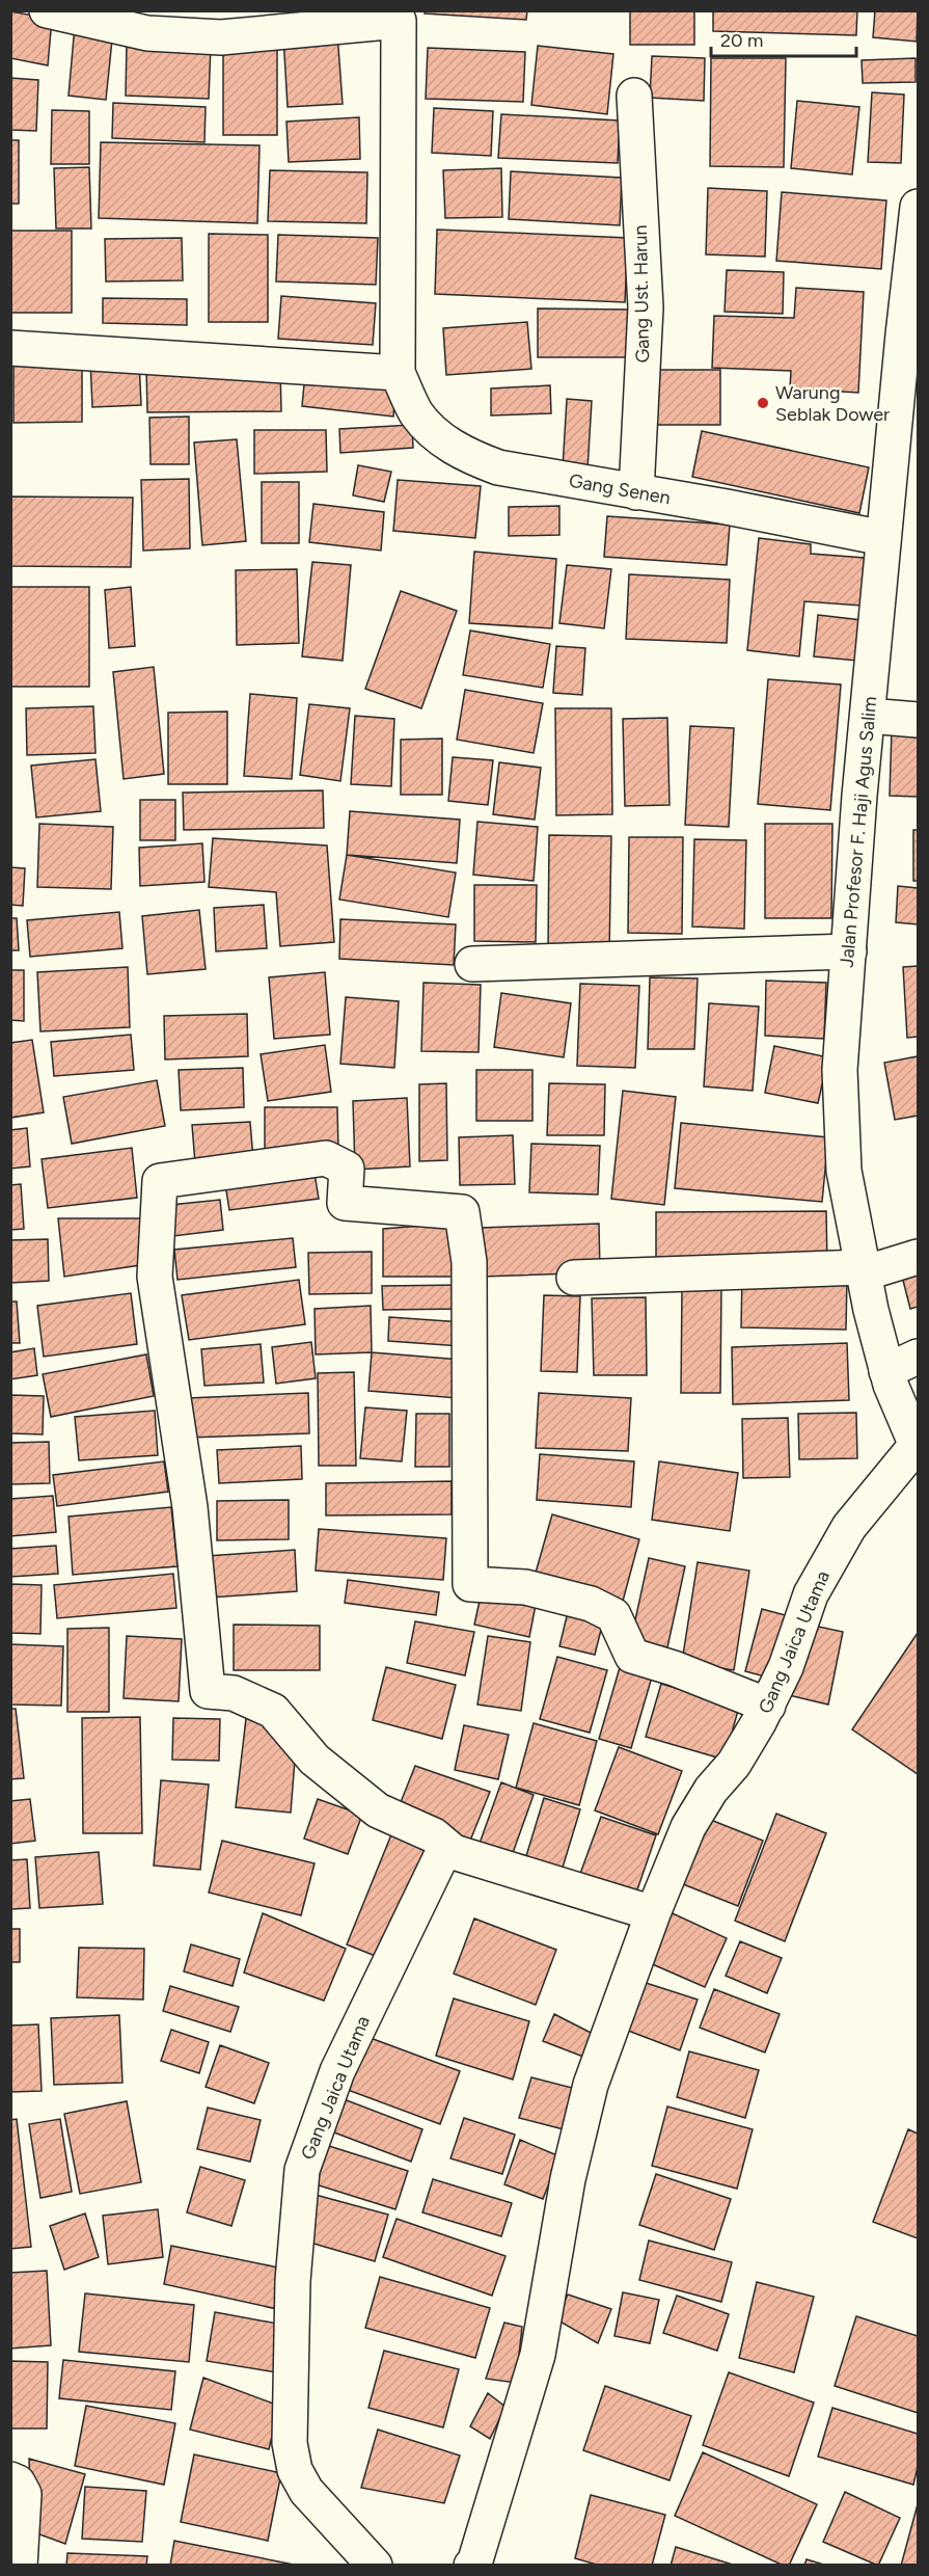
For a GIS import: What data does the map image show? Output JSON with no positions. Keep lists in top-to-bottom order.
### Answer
{
  "streets": {
    "street": [
      "Gang Ust. Harun",
      "Gang Senen",
      "Jalan Profesor F. Haji Agus Salim",
      "Gang Jaica Utama"
    ]
  },
  "crossings": [
    ["Gang Ust. Harun", "Gang Senen"],
    ["Gang Senen", "Jalan Profesor F. Haji Agus Salim"],
    ["Jalan Profesor F. Haji Agus Salim", "Gang Jaica Utama"]
  ],
  "places": ["Warung Seblak Dower"],
  "scale_bar": "20 m"
}
